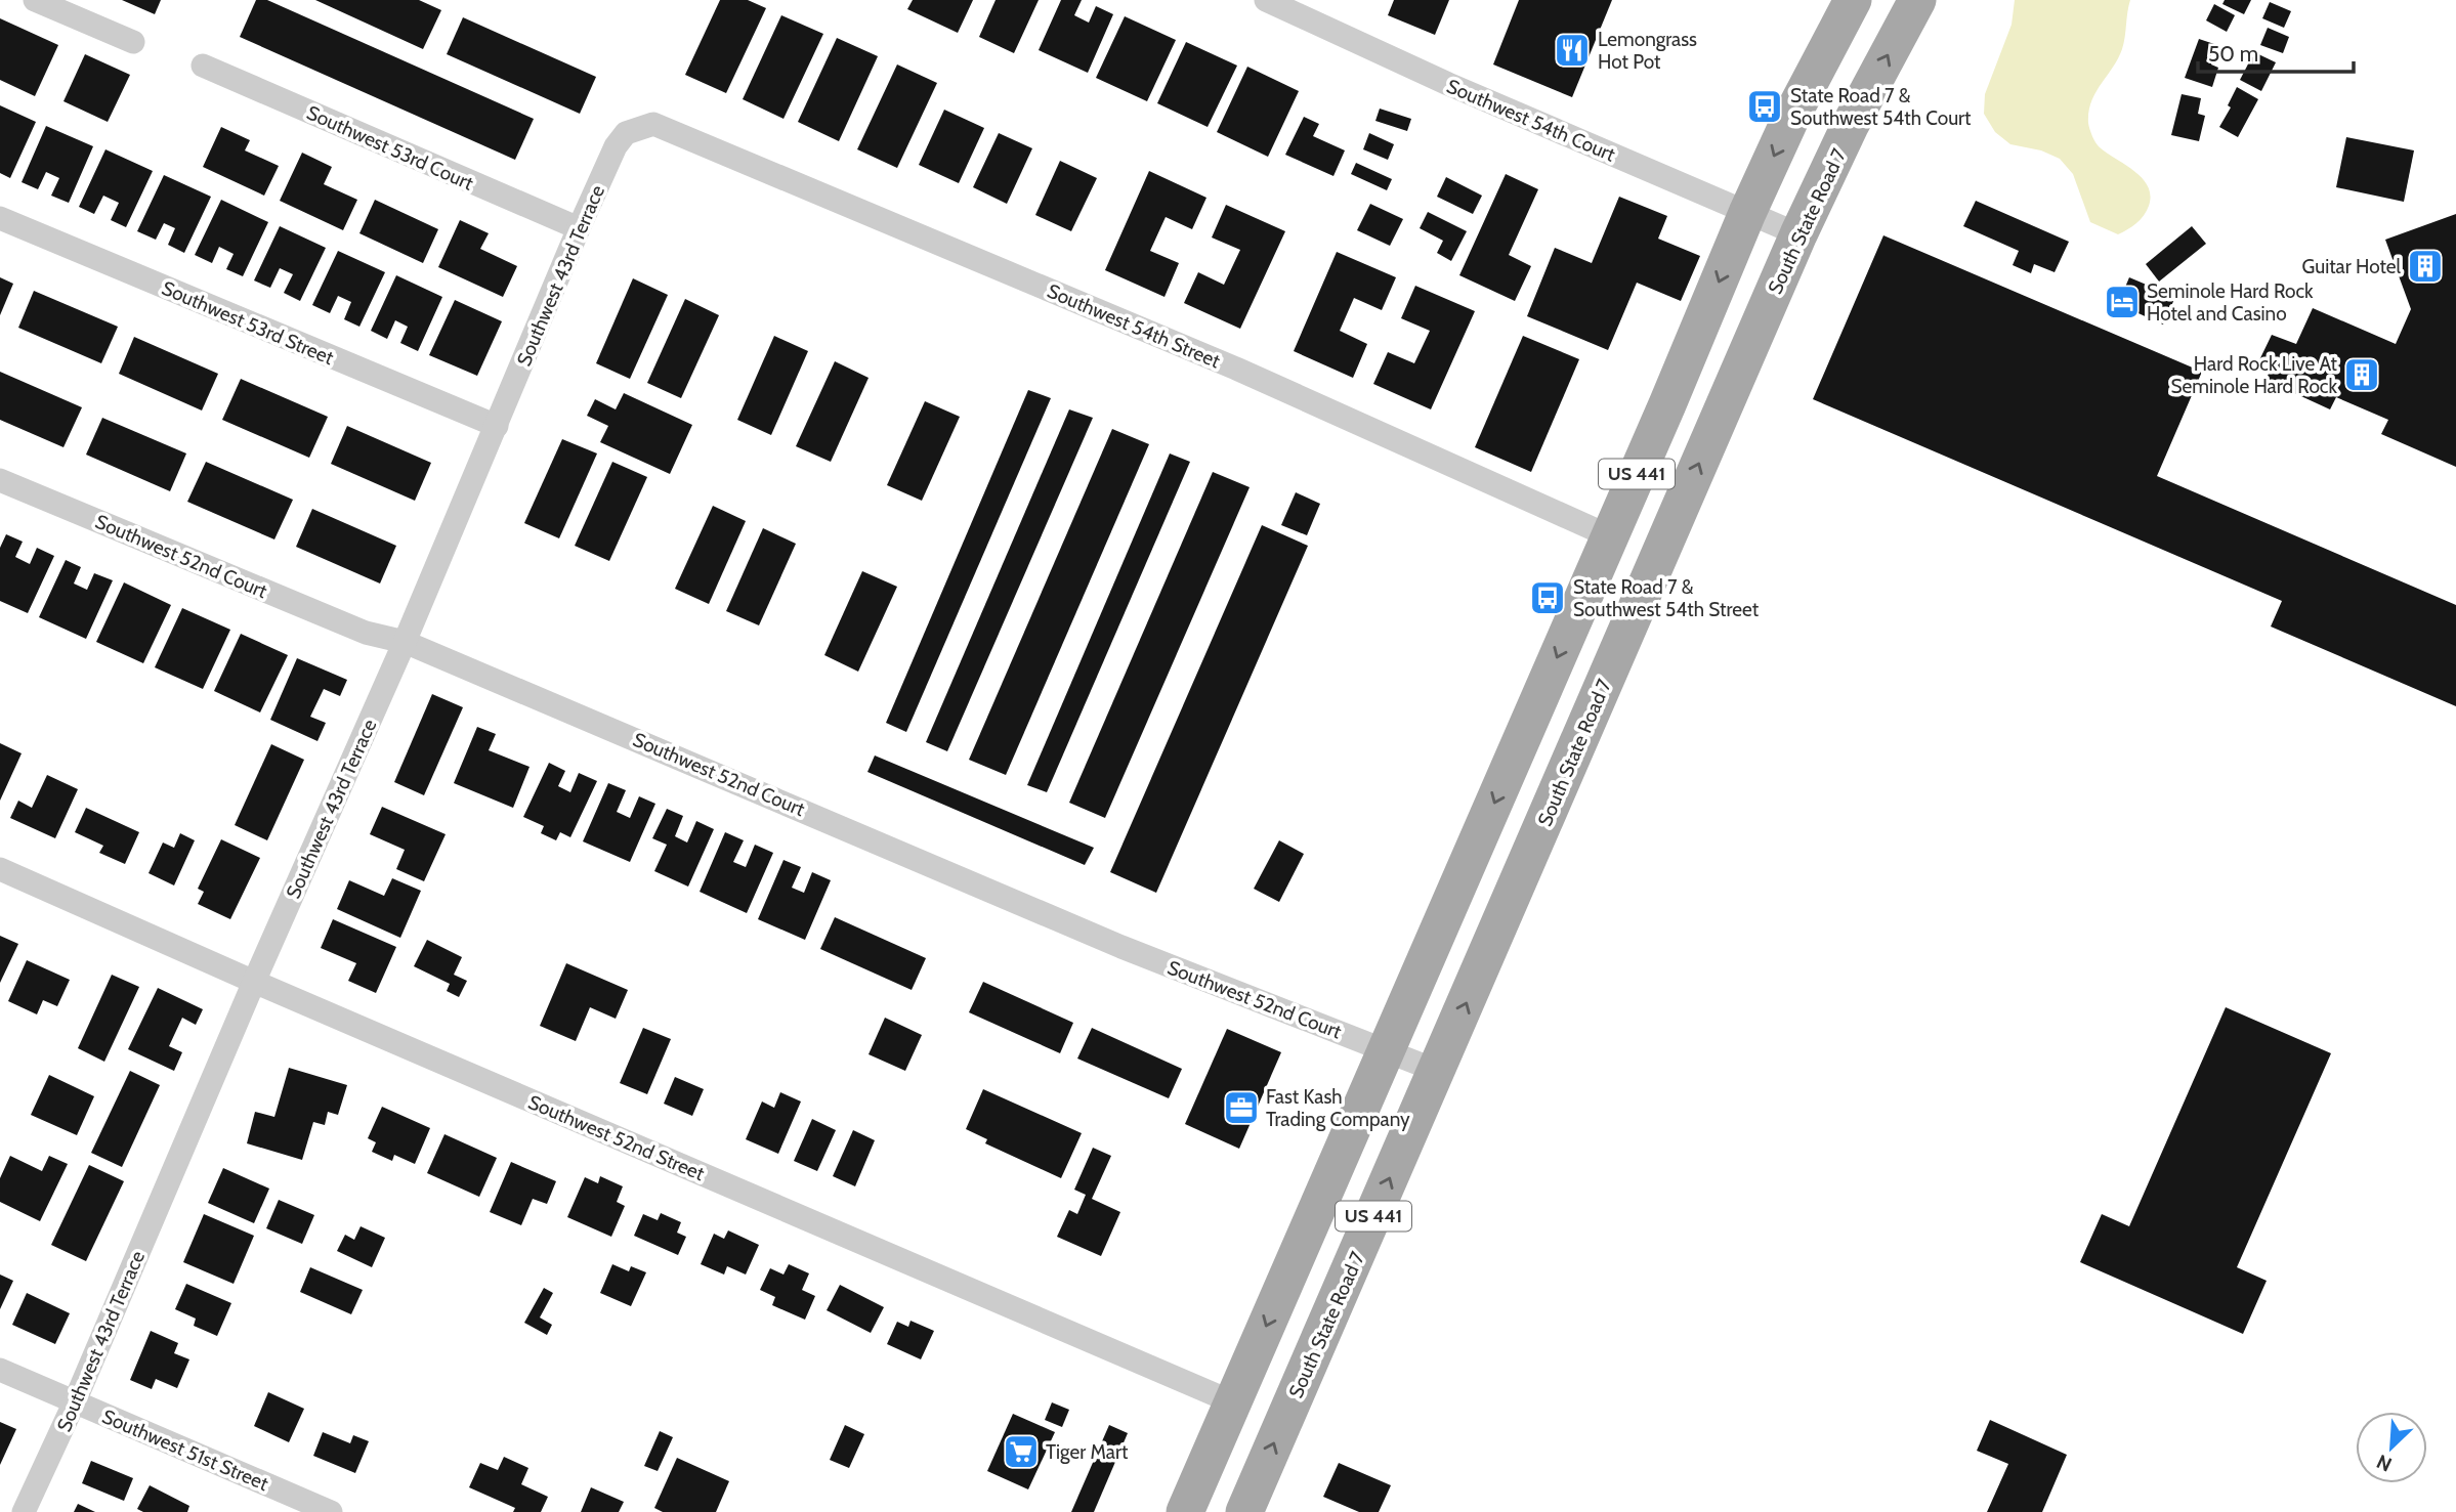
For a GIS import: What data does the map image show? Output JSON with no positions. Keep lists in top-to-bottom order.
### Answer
{
  "streets": {
    "main road": ["South State Road 7", "US 441"],
    "street": [
      "Southwest 54th Court",
      "Southwest 53rd Court",
      "Southwest 43rd Terrace",
      "Southwest 53rd Street",
      "Southwest 54th Street",
      "Southwest 52nd Court",
      "Southwest 52nd Street",
      "Southwest 51st Street"
    ]
  },
  "crossings": [
    ["Southwest 54th Court", "South State Road 7"],
    ["Southwest 54th Court", "US 441"],
    ["Southwest 53rd Court", "Southwest 43rd Terrace"],
    ["South State Road 7", "Southwest 52nd Court"],
    ["Southwest 43rd Terrace", "Southwest 53rd Street"],
    ["Southwest 43rd Terrace", "Southwest 54th Street"],
    ["Southwest 43rd Terrace", "Southwest 52nd Court"],
    ["Southwest 43rd Terrace", "Southwest 52nd Street"],
    ["Southwest 43rd Terrace", "Southwest 51st Street"],
    ["Southwest 54th Street", "US 441"],
    ["US 441", "Southwest 52nd Court"],
    ["US 441", "Southwest 52nd Street"]
  ],
  "places": {
    "restaurant": ["Lemongrass Hot Pot"],
    "bus stop": ["State Road 7 & Southwest 54th Court", "State Road 7 & Southwest 54th Street"],
    "building": ["Guitar Hotel", "Hard Rock Live At Seminole Hard Rock"],
    "hotel": ["Seminole Hard Rock Hotel and Casino"],
    "office": ["Fast Kash Trading Company"],
    "supermarket": ["Tiger Mart"]
  },
  "scale_bar": "50 m",
  "north": "bottom left"
}
